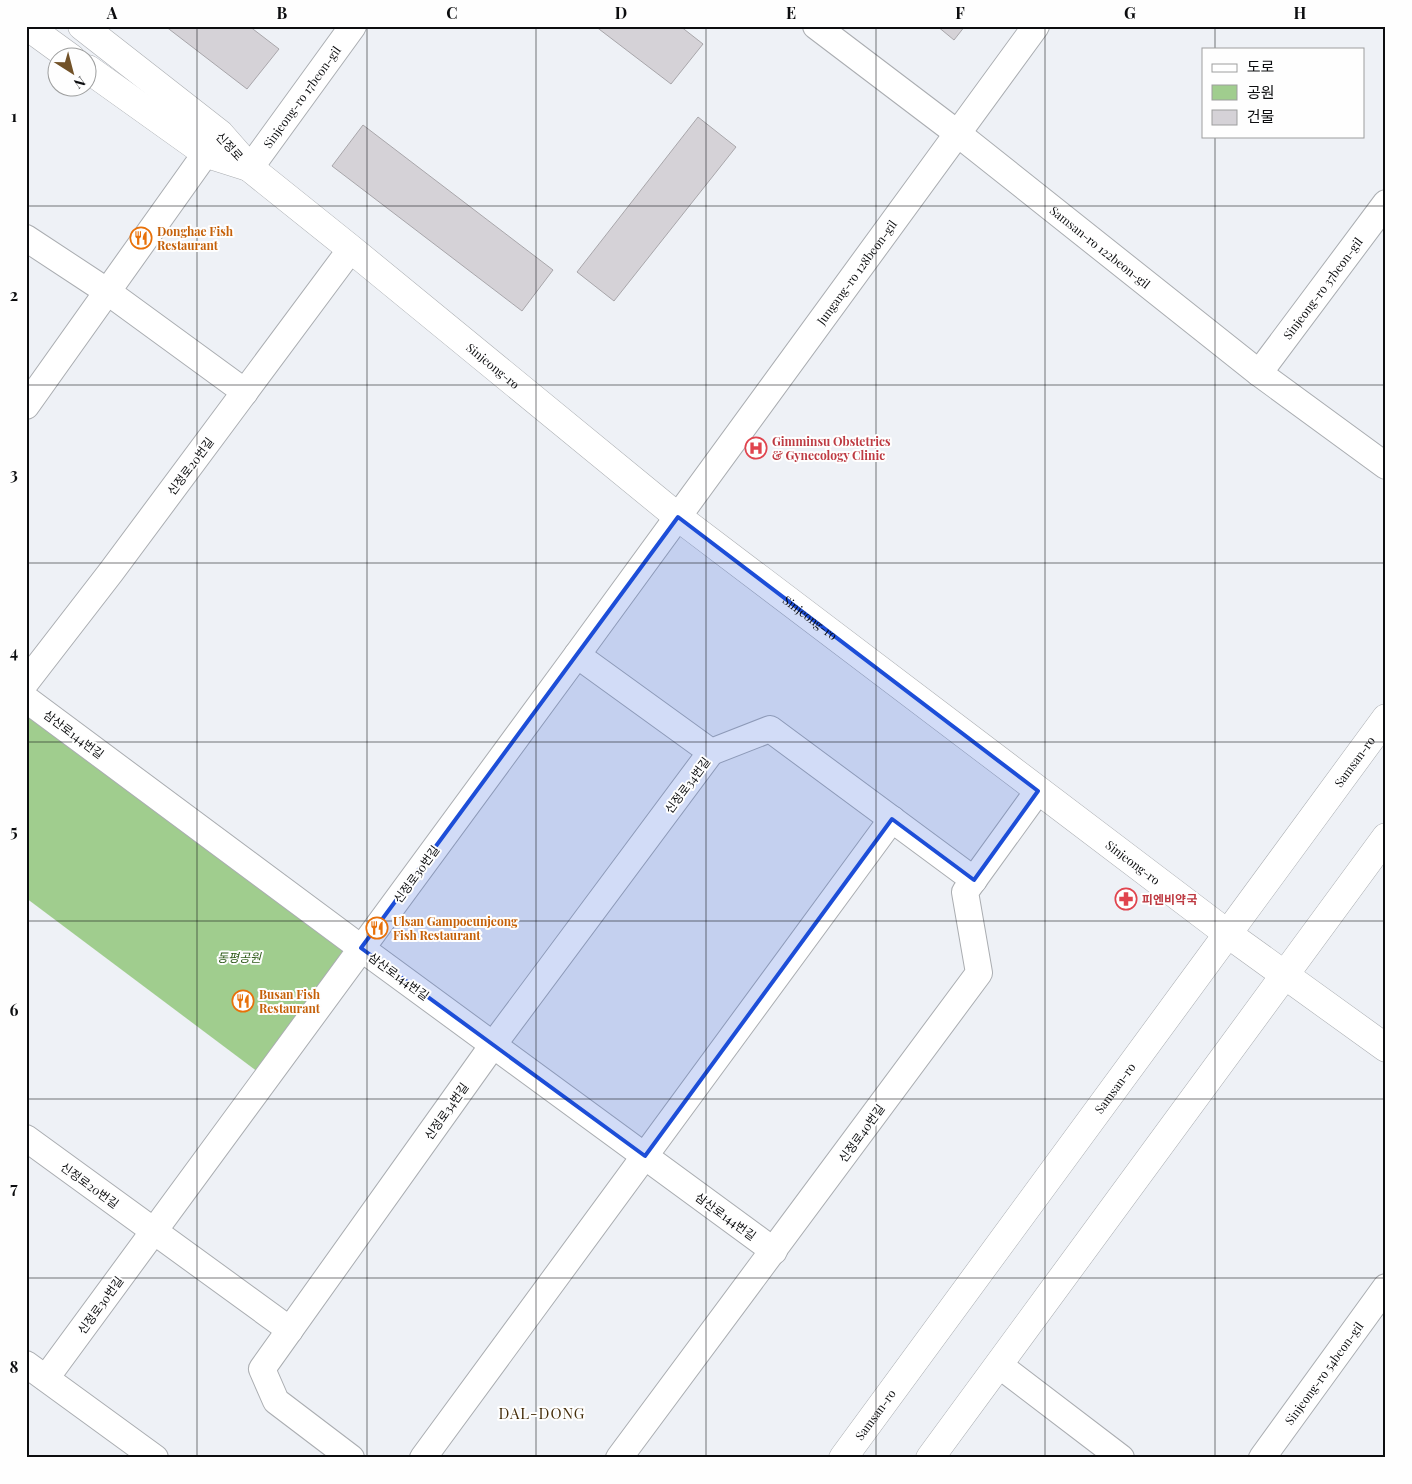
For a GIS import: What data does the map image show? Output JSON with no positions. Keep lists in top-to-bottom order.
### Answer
{
  "streets": {
    "main road": ["신정로", "Sinjeong-ro", "Samsan-ro"],
    "street": [
      "Sinjeong-ro 17beon-gil",
      "Samsan-ro 122beon-gil",
      "Jungang-ro 128beon-gil",
      "Sinjeong-ro 37beon-gil",
      "신정로20번길",
      "삼산로144번길",
      "신정로34번길",
      "신정로30번길",
      "신정로40번길",
      "Sinjeong-ro 54beon-gil"
    ]
  },
  "crossings": [
    ["Sinjeong-ro 17beon-gil", "신정로"],
    ["Sinjeong-ro 17beon-gil", "Sinjeong-ro"],
    ["신정로", "Sinjeong-ro"],
    ["Samsan-ro 122beon-gil", "Jungang-ro 128beon-gil"],
    ["Samsan-ro 122beon-gil", "Sinjeong-ro 37beon-gil"],
    ["Jungang-ro 128beon-gil", "Sinjeong-ro"],
    ["Jungang-ro 128beon-gil", "신정로30번길"],
    ["Sinjeong-ro", "신정로20번길"],
    ["Sinjeong-ro", "Samsan-ro"],
    ["Sinjeong-ro", "신정로30번길"],
    ["Sinjeong-ro", "신정로40번길"],
    ["신정로20번길", "신정로30번길"],
    ["삼산로144번길", "신정로34번길"],
    ["삼산로144번길", "신정로30번길"],
    ["삼산로144번길", "신정로40번길"],
    ["신정로34번길", "신정로30번길"],
    ["신정로34번길", "신정로40번길"]
  ],
  "districts": ["DAL-DONG"],
  "parks": ["동평공원"],
  "places": {
    "restaurant": ["Donghae Fish Restaurant", "Ulsan Gampoeunjeong Fish Restaurant", "Busan Fish Restaurant"],
    "hospital": ["Gimminsu Obstetrics & Gynecology Clinic"],
    "pharmacy": ["피엔비약국"]
  },
  "legend": ["도로", "공원", "건물"],
  "north": "bottom right",
  "grid": {
    "columns": [
      "A",
      "B",
      "C",
      "D",
      "E",
      "F",
      "G",
      "H"
    ],
    "rows": [
      "1",
      "2",
      "3",
      "4",
      "5",
      "6",
      "7",
      "8"
    ]
  }
}
